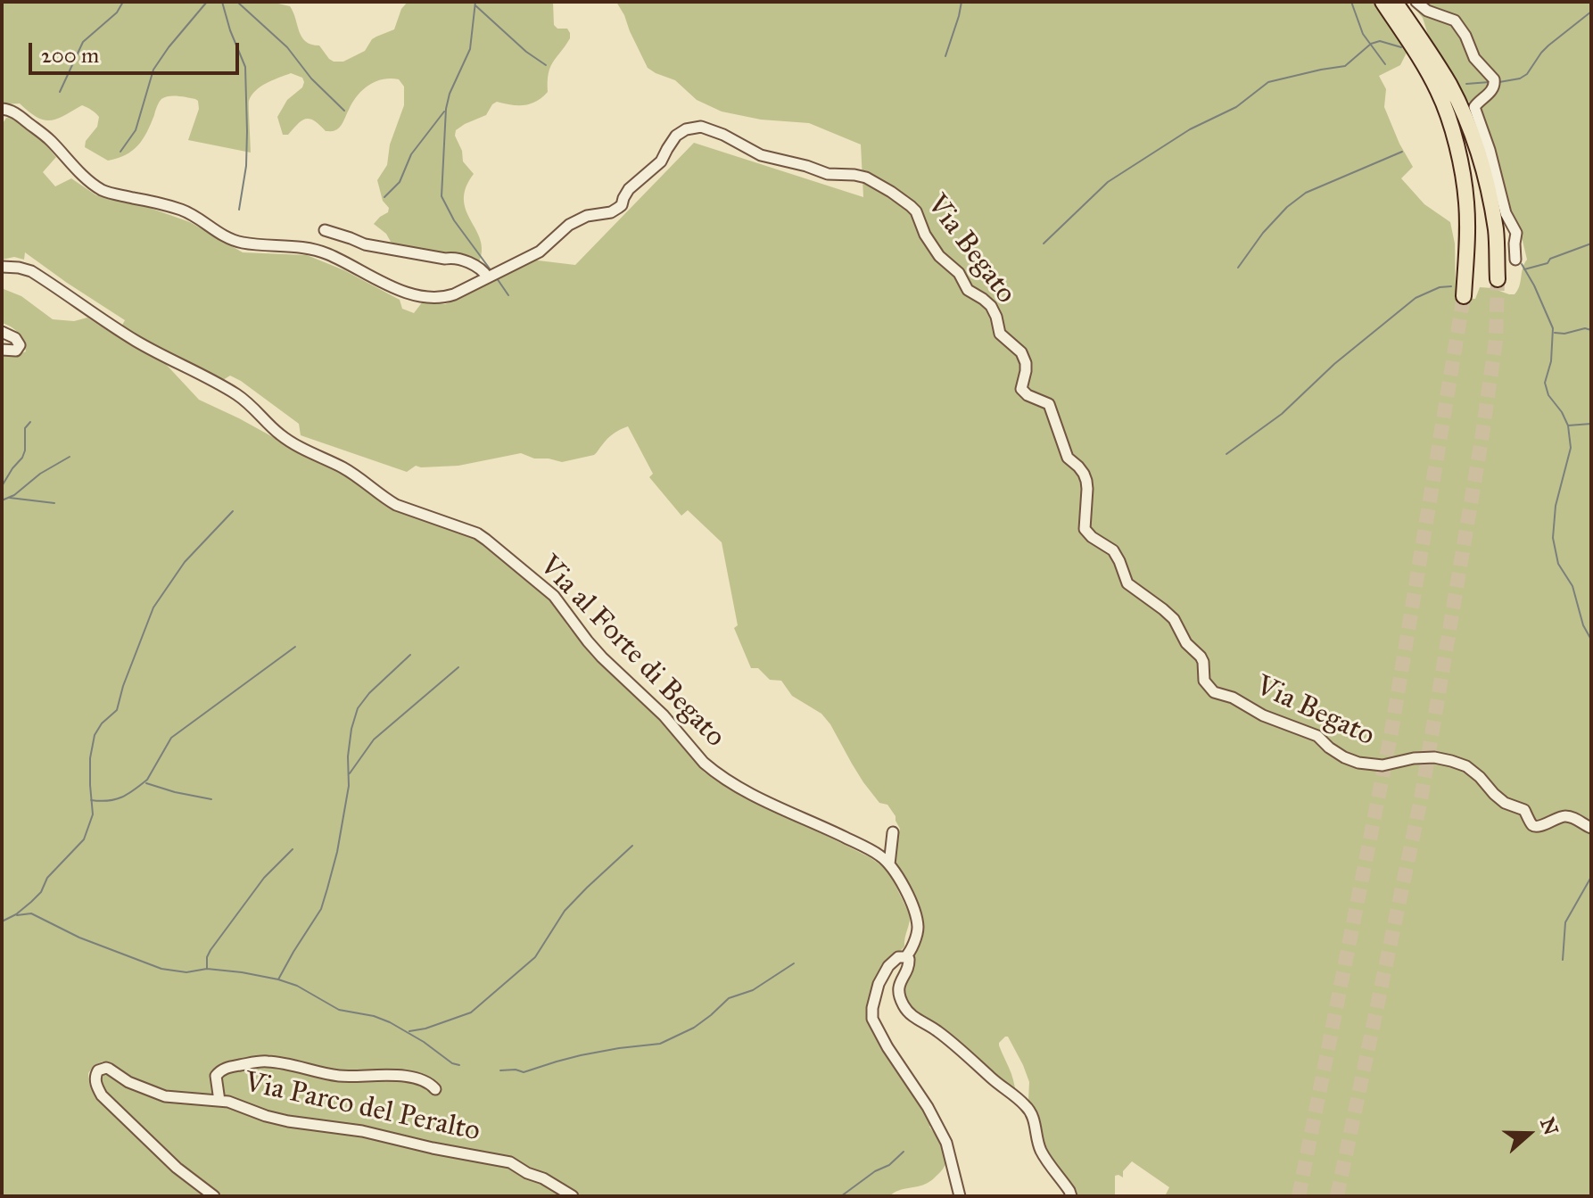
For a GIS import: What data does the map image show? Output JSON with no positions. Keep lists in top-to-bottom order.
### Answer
{
  "streets": {
    "street": ["Via Begato", "Via al Forte di Begato", "Via Parco del Peralto"]
  },
  "scale_bar": "200 m",
  "north": "right"
}
